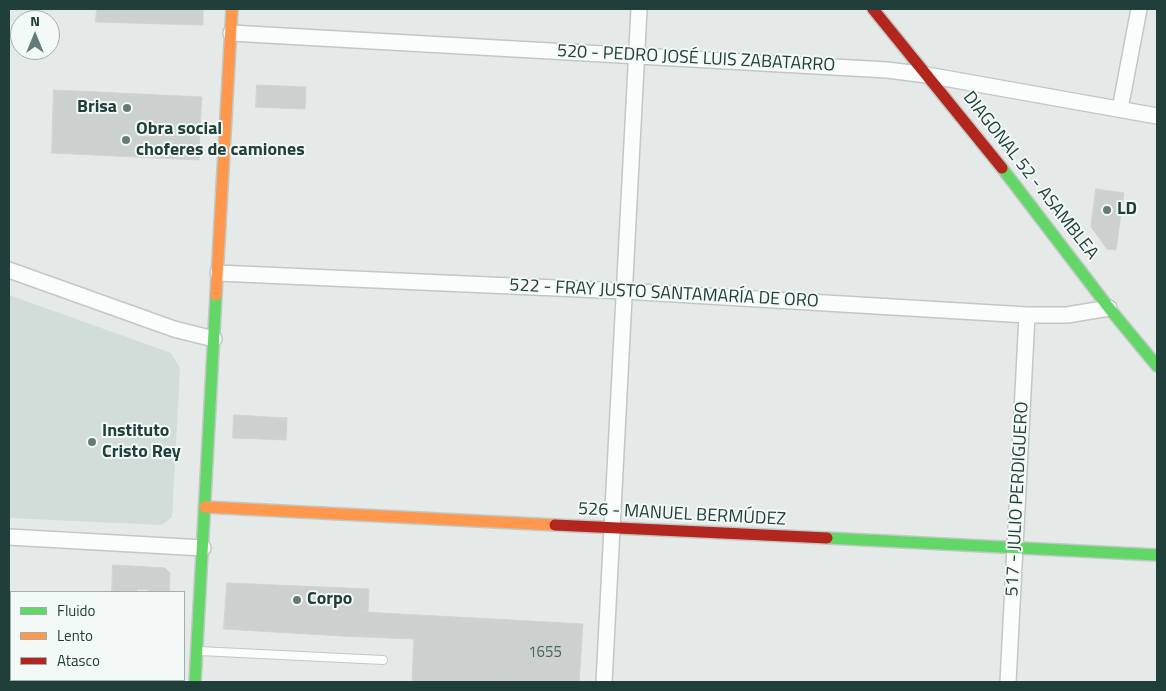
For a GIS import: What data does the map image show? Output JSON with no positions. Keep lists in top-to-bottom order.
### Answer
{
  "streets": {
    "street": [
      "520 - PEDRO JOSÉ LUIS ZABATARRO",
      "DIAGONAL 52 - ASAMBLEA",
      "522 - FRAY JUSTO SANTAMARÍA DE ORO",
      "517 - JULIO PERDIGUERO",
      "526 - MANUEL BERMÚDEZ"
    ]
  },
  "crossings": [
    ["520 - PEDRO JOSÉ LUIS ZABATARRO", "DIAGONAL 52 - ASAMBLEA"],
    ["DIAGONAL 52 - ASAMBLEA", "522 - FRAY JUSTO SANTAMARÍA DE ORO"],
    ["522 - FRAY JUSTO SANTAMARÍA DE ORO", "517 - JULIO PERDIGUERO"],
    ["517 - JULIO PERDIGUERO", "526 - MANUEL BERMÚDEZ"]
  ],
  "places": [
    "Brisa",
    "Obra social choferes de camiones",
    "LD",
    "Instituto Cristo Rey",
    "Corpo"
  ],
  "house_numbers": ["1655"],
  "legend": ["Fluido", "Lento", "Atasco"],
  "north": "top"
}
